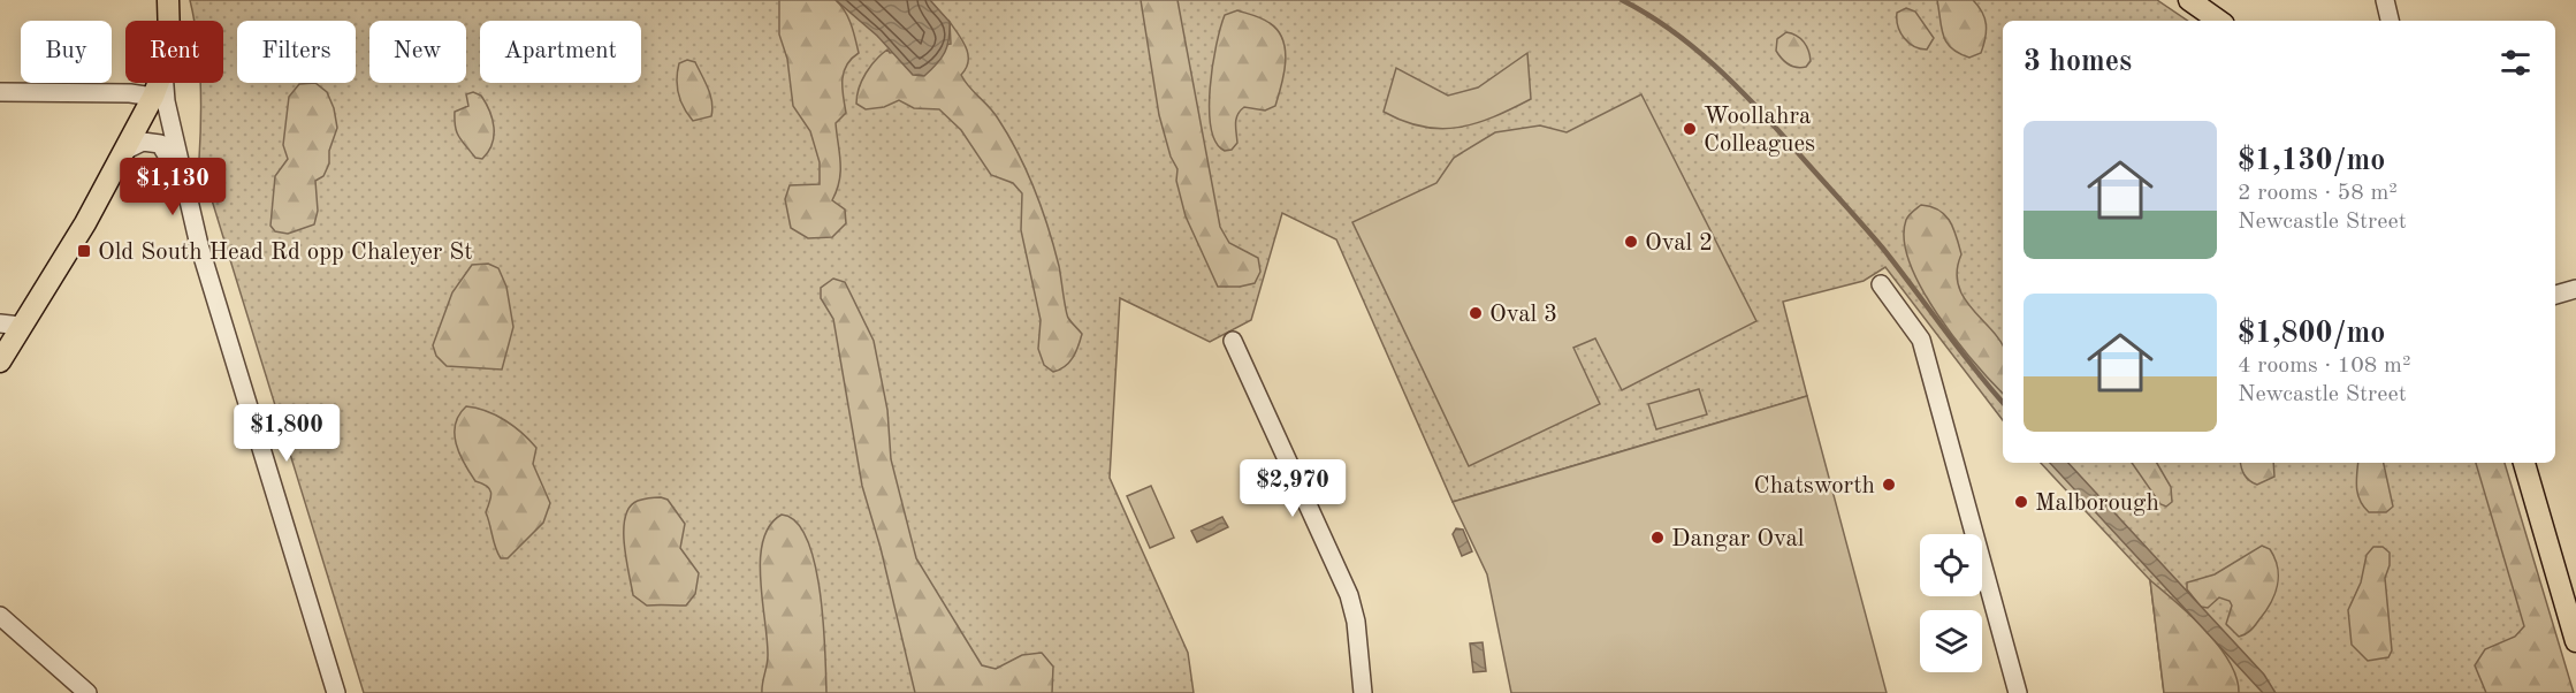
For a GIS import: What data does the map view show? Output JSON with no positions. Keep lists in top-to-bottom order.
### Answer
{
  "places": {
    "other": [
      "Woollahra Colleagues",
      "Oval 2",
      "Oval 3",
      "Chatsworth",
      "Malborough",
      "Dangar Oval"
    ],
    "transit": ["Old South Head Rd opp Chaleyer St"]
  },
  "page": {
    "chip": [
      "Buy",
      "Rent",
      "Filters",
      "New",
      "Apartment"
    ],
    "heading": "3 homes",
    "list": [
      {
        "name": "$1,130/mo",
        "note": "2 rooms · 58 m² · Newcastle Street"
      },
      {
        "name": "$1,800/mo",
        "note": "4 rooms · 108 m² · Newcastle Street"
      }
    ],
    "price": ["$1,130", "$1,800", "$2,970"]
  }
}
